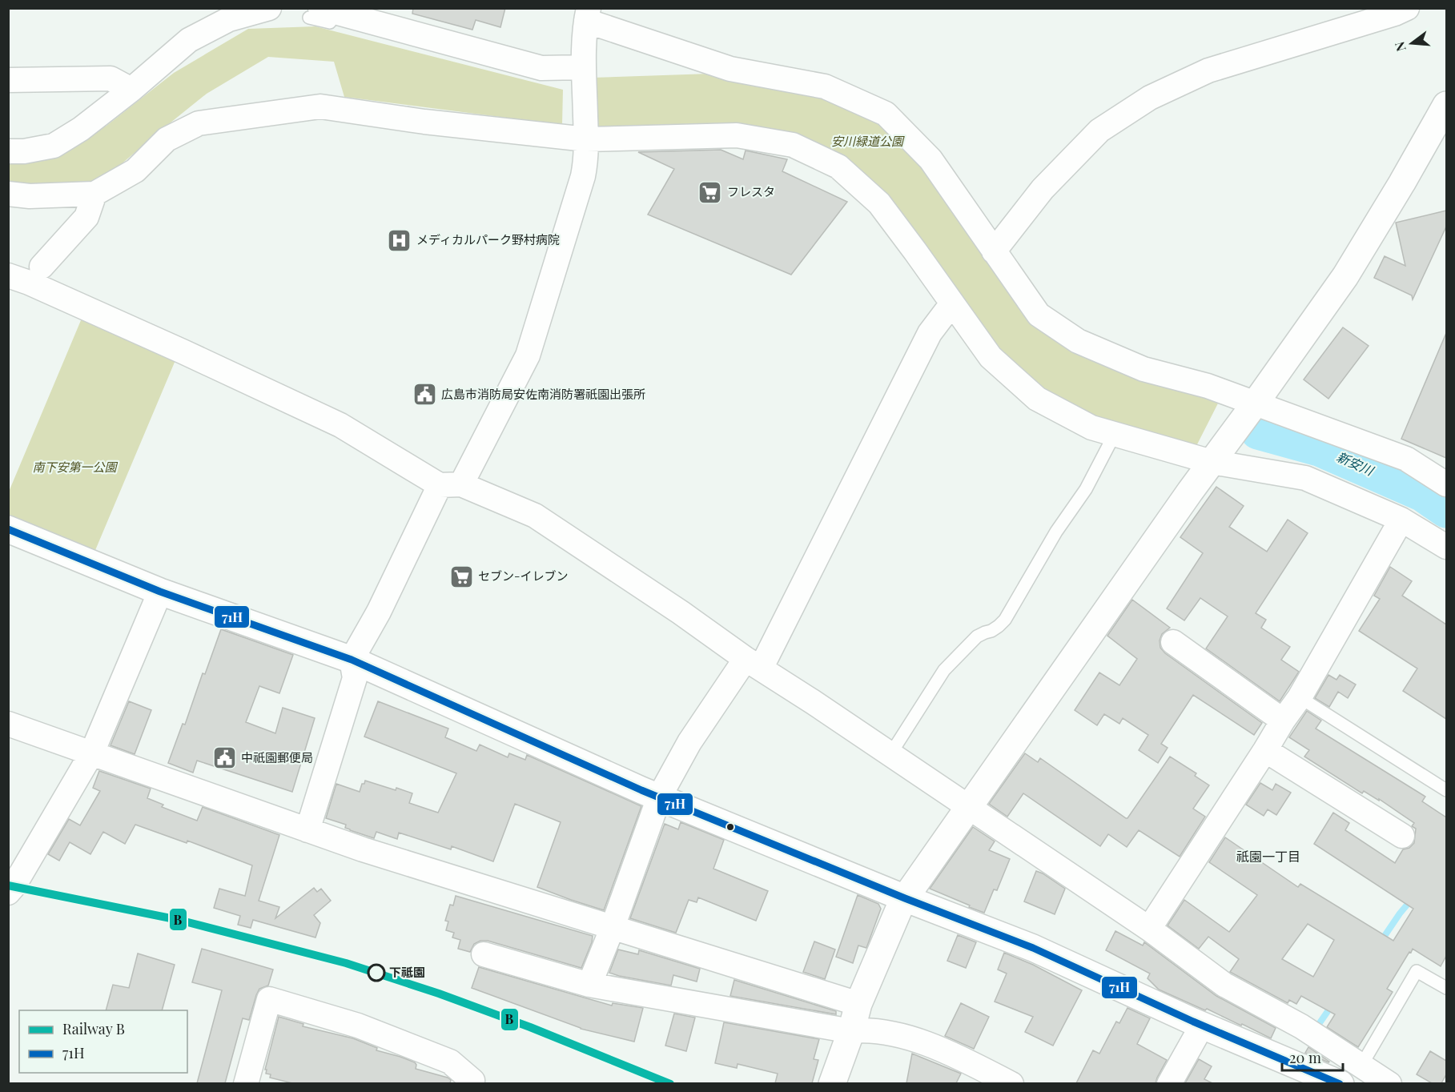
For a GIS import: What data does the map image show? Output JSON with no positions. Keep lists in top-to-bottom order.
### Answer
{
  "districts": ["祇園一丁目"],
  "water": ["新安川"],
  "parks": ["安川緑道公園", "南下安第一公園"],
  "places": {
    "supermarket": ["フレスタ", "セブン-イレブン"],
    "hospital": ["メディカルパーク野村病院"],
    "public building": ["広島市消防局安佐南消防署祇園出張所", "中祇園郵便局"],
    "other": ["下祗園"]
  },
  "lines": ["transit line 71H", "rail line B"],
  "legend": ["Railway B", "71H"],
  "scale_bar": "20 m",
  "north": "left"
}
